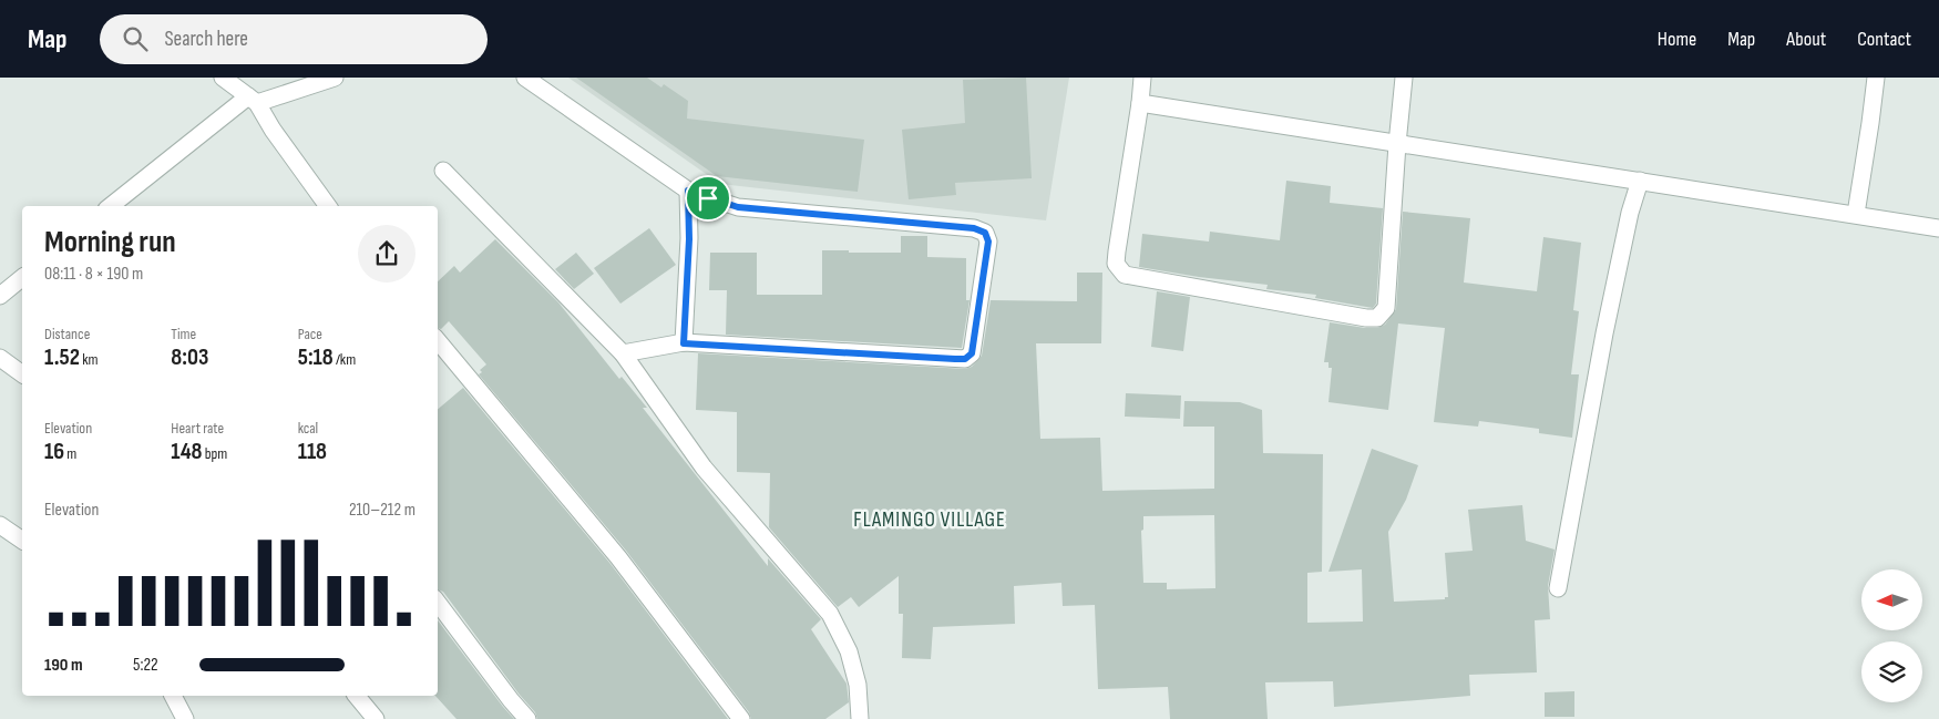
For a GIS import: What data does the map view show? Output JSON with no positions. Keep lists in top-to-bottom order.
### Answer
{
  "districts": ["FLAMINGO VILLAGE"],
  "north": "left",
  "page": {
    "header": "Map",
    "search": "Search here",
    "nav": [
      "Home",
      "Map",
      "About",
      "Contact"
    ],
    "heading": ["Morning run", "08:11 · 8 × 190 m"],
    "stats": [
      ["Distance", "1.52 km"],
      ["Time", "8:03"],
      ["Pace", "5:18 /km"],
      ["Elevation", "16 m"],
      ["Heart rate", "148 bpm"],
      ["kcal", "118"]
    ],
    "chart": ["Elevation", "210–212 m"],
    "list": [
      {
        "name": "190 m",
        "note": "5:22"
      }
    ]
  }
}
